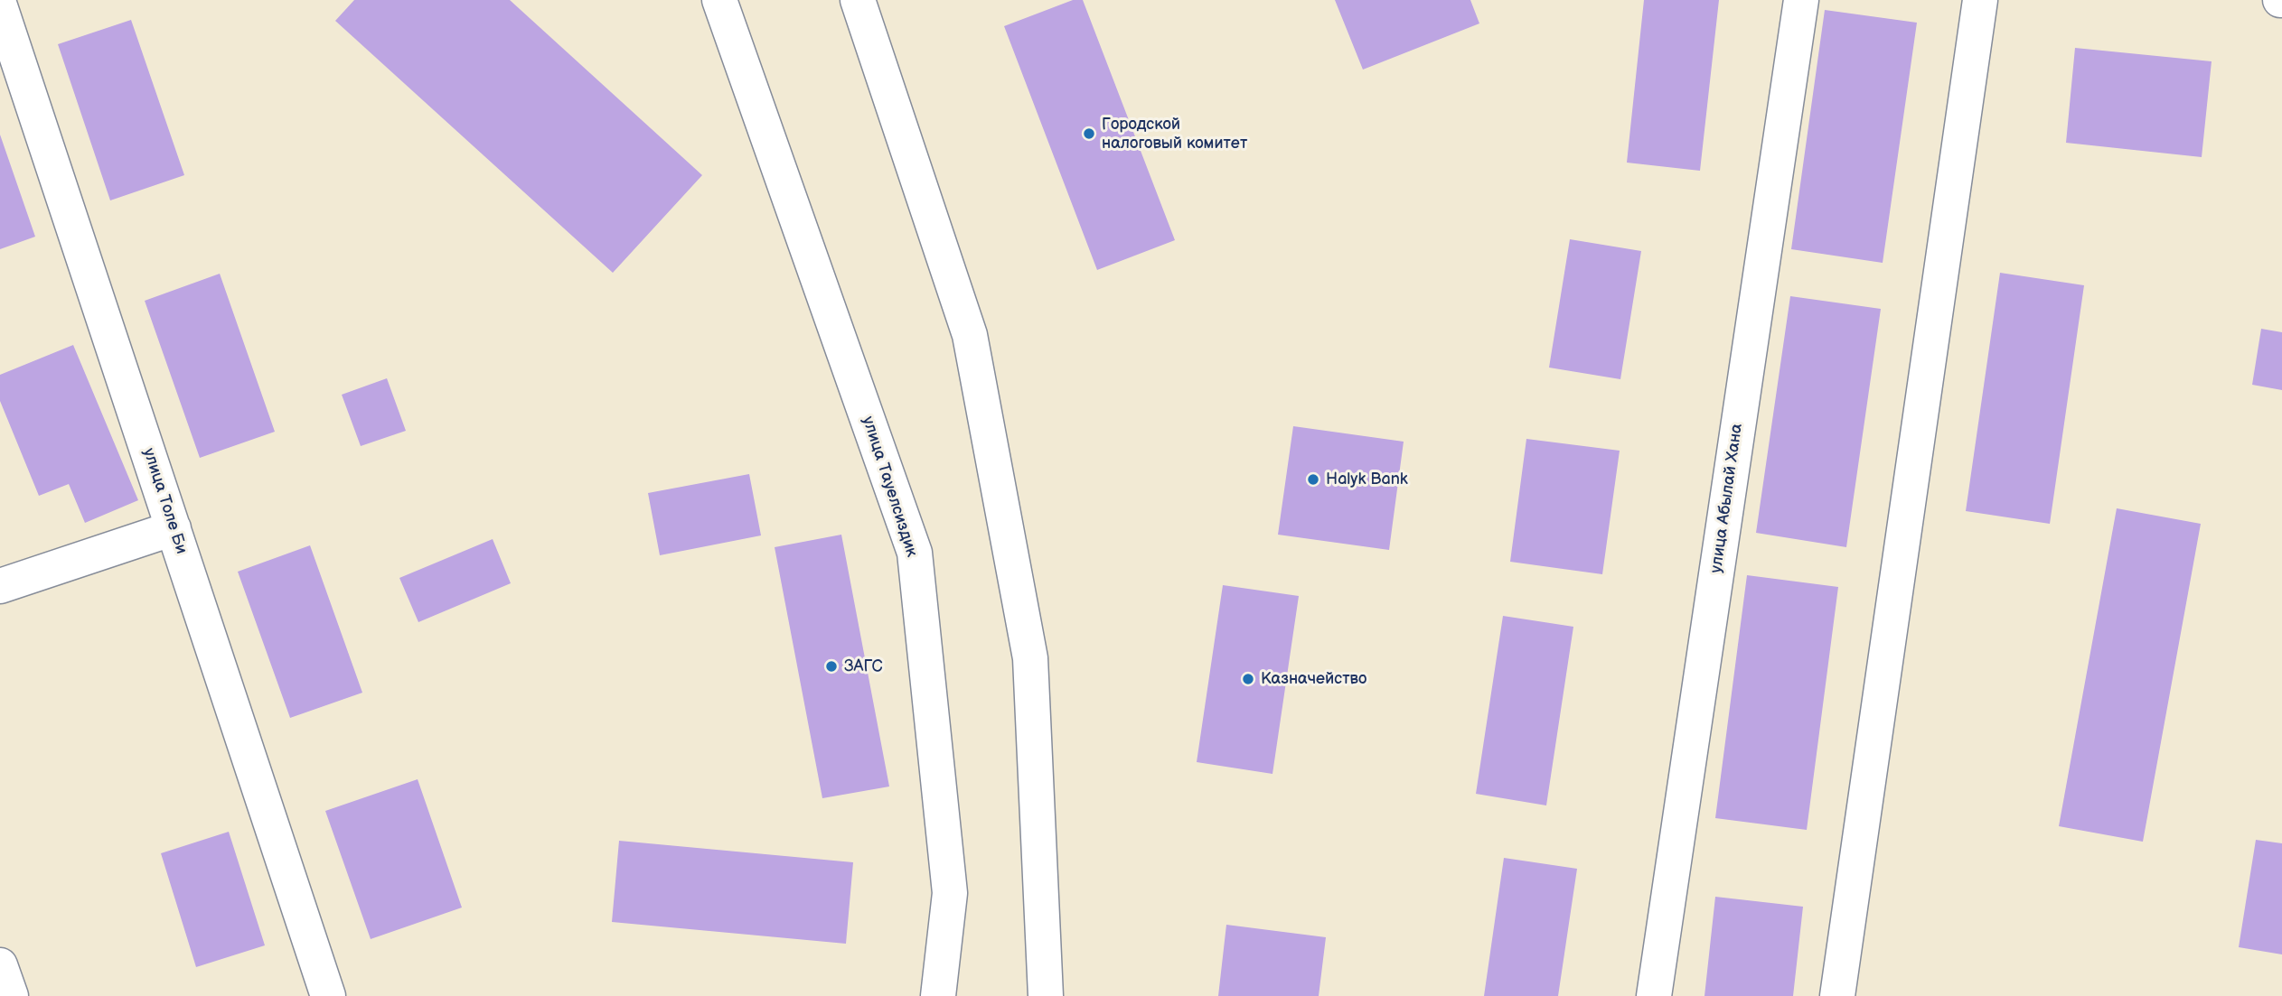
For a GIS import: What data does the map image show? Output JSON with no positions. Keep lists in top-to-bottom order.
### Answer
{
  "streets": {
    "street": ["улица Тауелсиздик", "улица Абылай Хана", "улица Толе Би"]
  },
  "places": [
    "Городской налоговый комитет",
    "Halyk Bank",
    "ЗАГС",
    "Казначейство"
  ]
}
